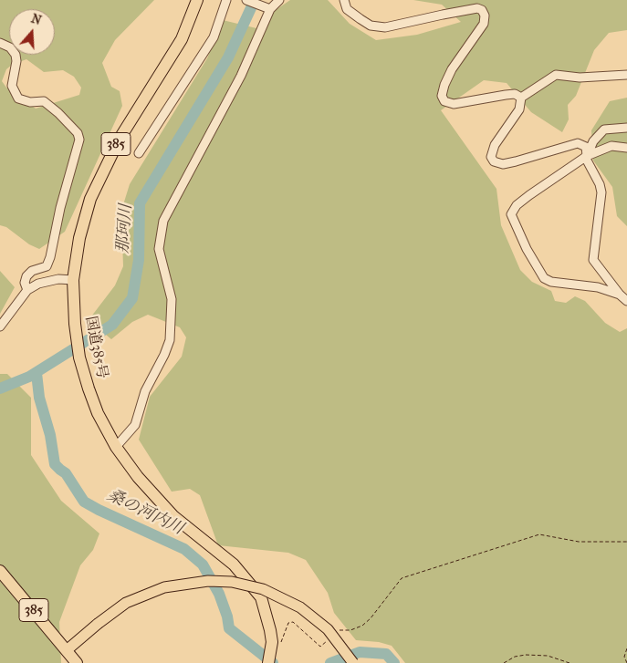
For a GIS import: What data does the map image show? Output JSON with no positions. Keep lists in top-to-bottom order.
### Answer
{
  "streets": {
    "highway": ["385", "国道385号"]
  },
  "water": ["那珂川", "桑の河内川"],
  "north": "top"
}
